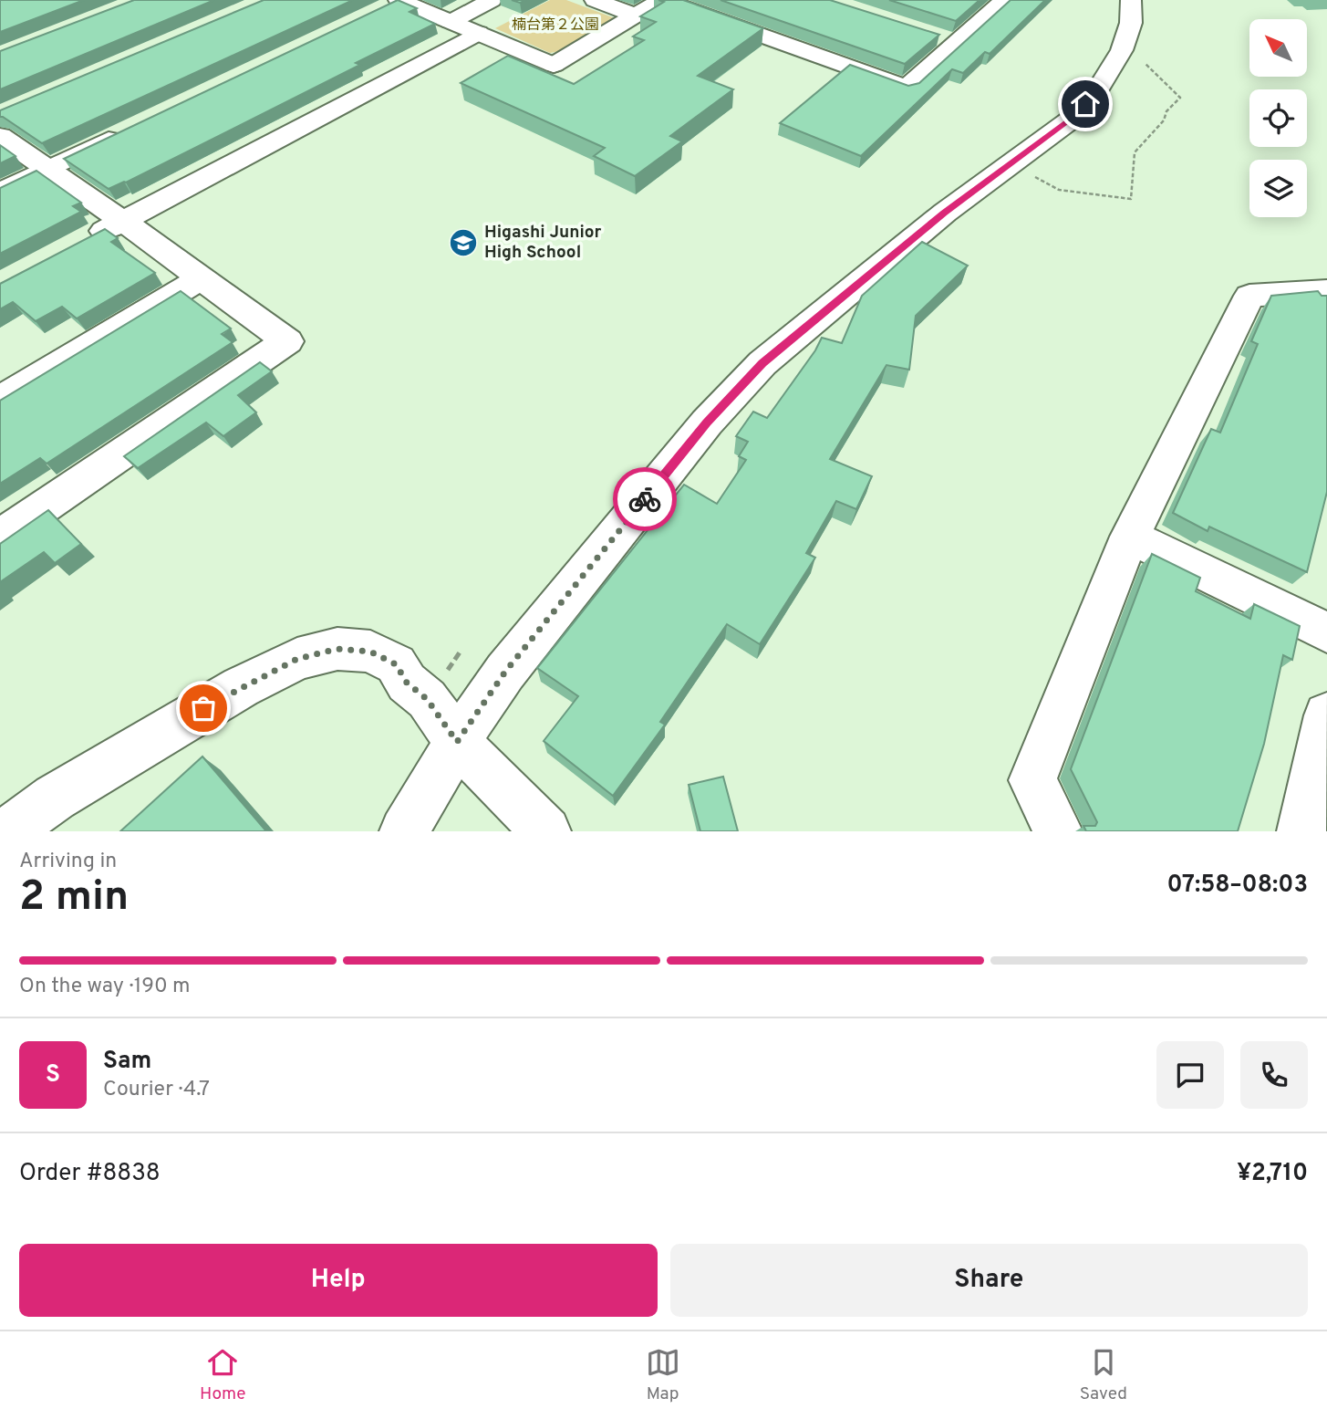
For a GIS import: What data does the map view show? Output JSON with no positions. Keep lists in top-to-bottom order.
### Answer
{
  "parks": ["楠台第２公園"],
  "places": {
    "school or university": ["Higashi Junior High School"]
  },
  "north": "top left",
  "page": {
    "heading": ["2 min", "Arriving in", "07:58–08:03"],
    "panel": [
      "Sam",
      "Courier · 4.7",
      "Order #8838",
      "¥2,710"
    ],
    "bar": "On the way · 190 m",
    "round": "S",
    "buttons": ["Help", "Share"],
    "tabs": ["Home", "Map", "Saved"]
  }
}
